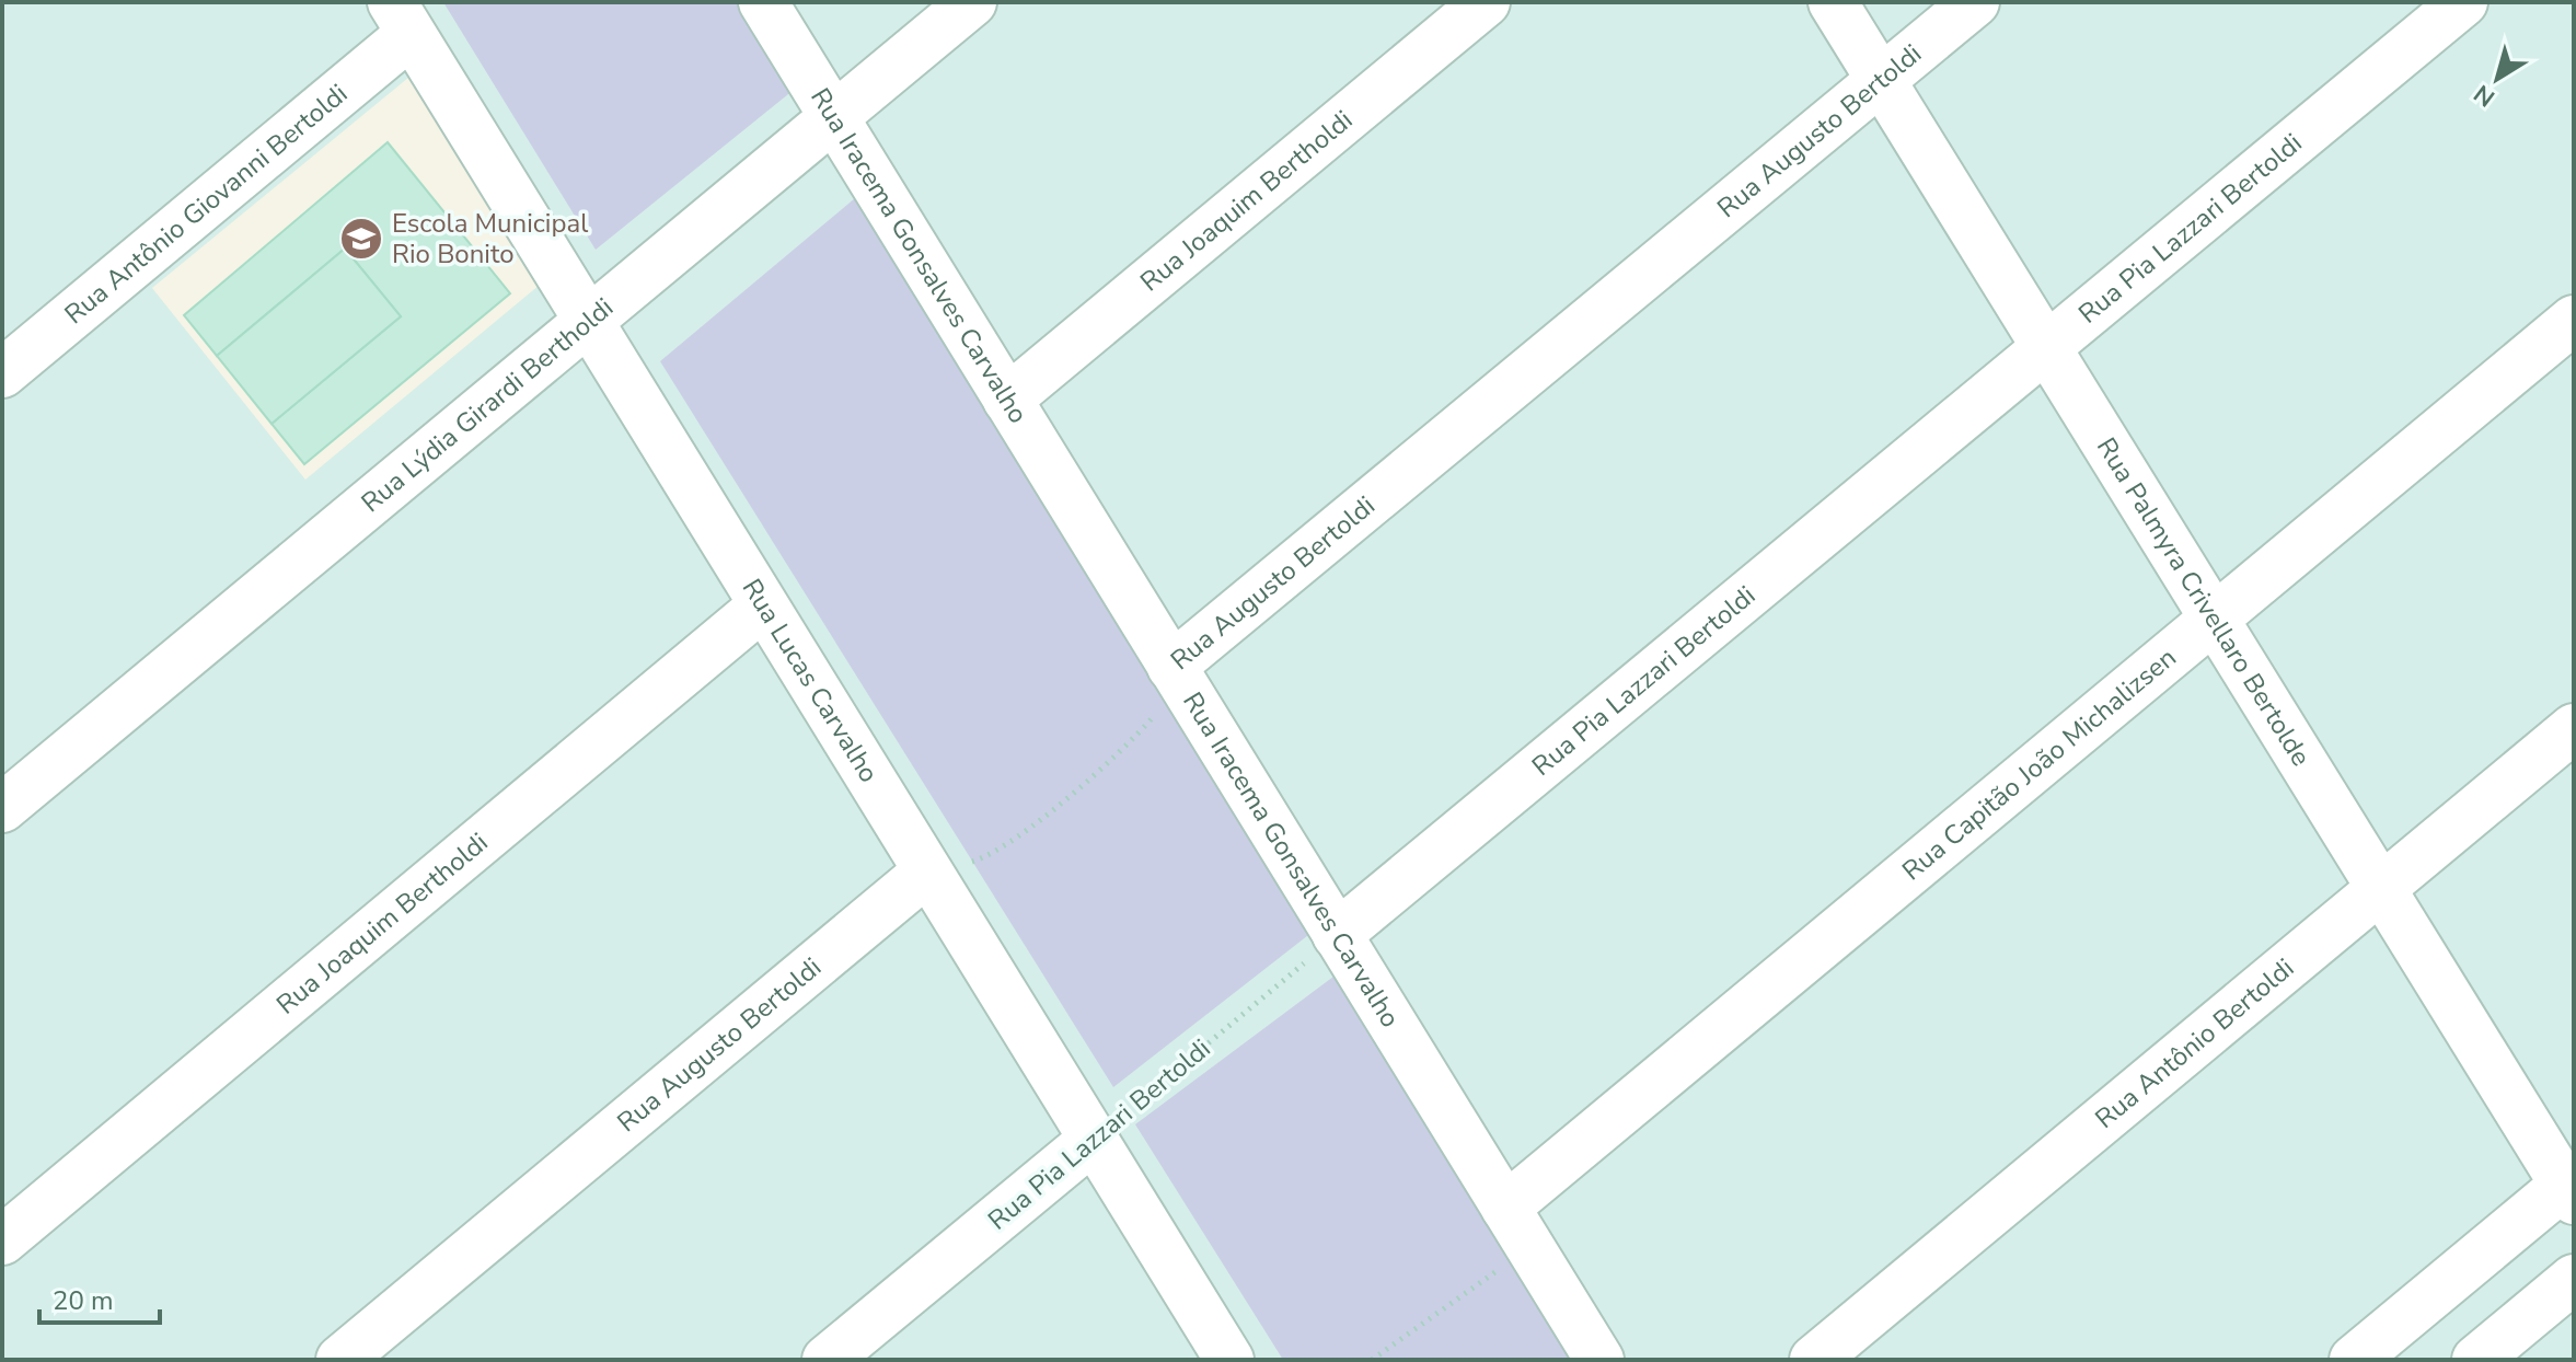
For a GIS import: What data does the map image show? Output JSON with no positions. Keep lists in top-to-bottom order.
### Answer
{
  "streets": {
    "street": [
      "Rua Augusto Bertoldi",
      "Rua Joaquim Bertholdi",
      "Rua Antônio Giovanni Bertoldi",
      "Rua Pia Lazzari Bertoldi",
      "Rua Iracema Gonsalves Carvalho",
      "Rua Lýdia Girardi Bertholdi",
      "Rua Palmyra Crivellaro Bertolde",
      "Rua Lucas Carvalho",
      "Rua Capitão João Michalizsen",
      "Rua Antônio Bertoldi"
    ]
  },
  "crossings": [
    ["Rua Augusto Bertoldi", "Rua Iracema Gonsalves Carvalho"],
    ["Rua Augusto Bertoldi", "Rua Palmyra Crivellaro Bertolde"],
    ["Rua Augusto Bertoldi", "Rua Lucas Carvalho"],
    ["Rua Joaquim Bertholdi", "Rua Iracema Gonsalves Carvalho"],
    ["Rua Joaquim Bertholdi", "Rua Lucas Carvalho"],
    ["Rua Antônio Giovanni Bertoldi", "Rua Lucas Carvalho"],
    ["Rua Pia Lazzari Bertoldi", "Rua Iracema Gonsalves Carvalho"],
    ["Rua Pia Lazzari Bertoldi", "Rua Palmyra Crivellaro Bertolde"],
    ["Rua Pia Lazzari Bertoldi", "Rua Lucas Carvalho"],
    ["Rua Iracema Gonsalves Carvalho", "Rua Lýdia Girardi Bertholdi"],
    ["Rua Iracema Gonsalves Carvalho", "Rua Capitão João Michalizsen"],
    ["Rua Lýdia Girardi Bertholdi", "Rua Lucas Carvalho"],
    ["Rua Palmyra Crivellaro Bertolde", "Rua Capitão João Michalizsen"],
    ["Rua Palmyra Crivellaro Bertolde", "Rua Antônio Bertoldi"]
  ],
  "places": {
    "school or university": ["Escola Municipal Rio Bonito"]
  },
  "scale_bar": "20 m",
  "north": "bottom left"
}
